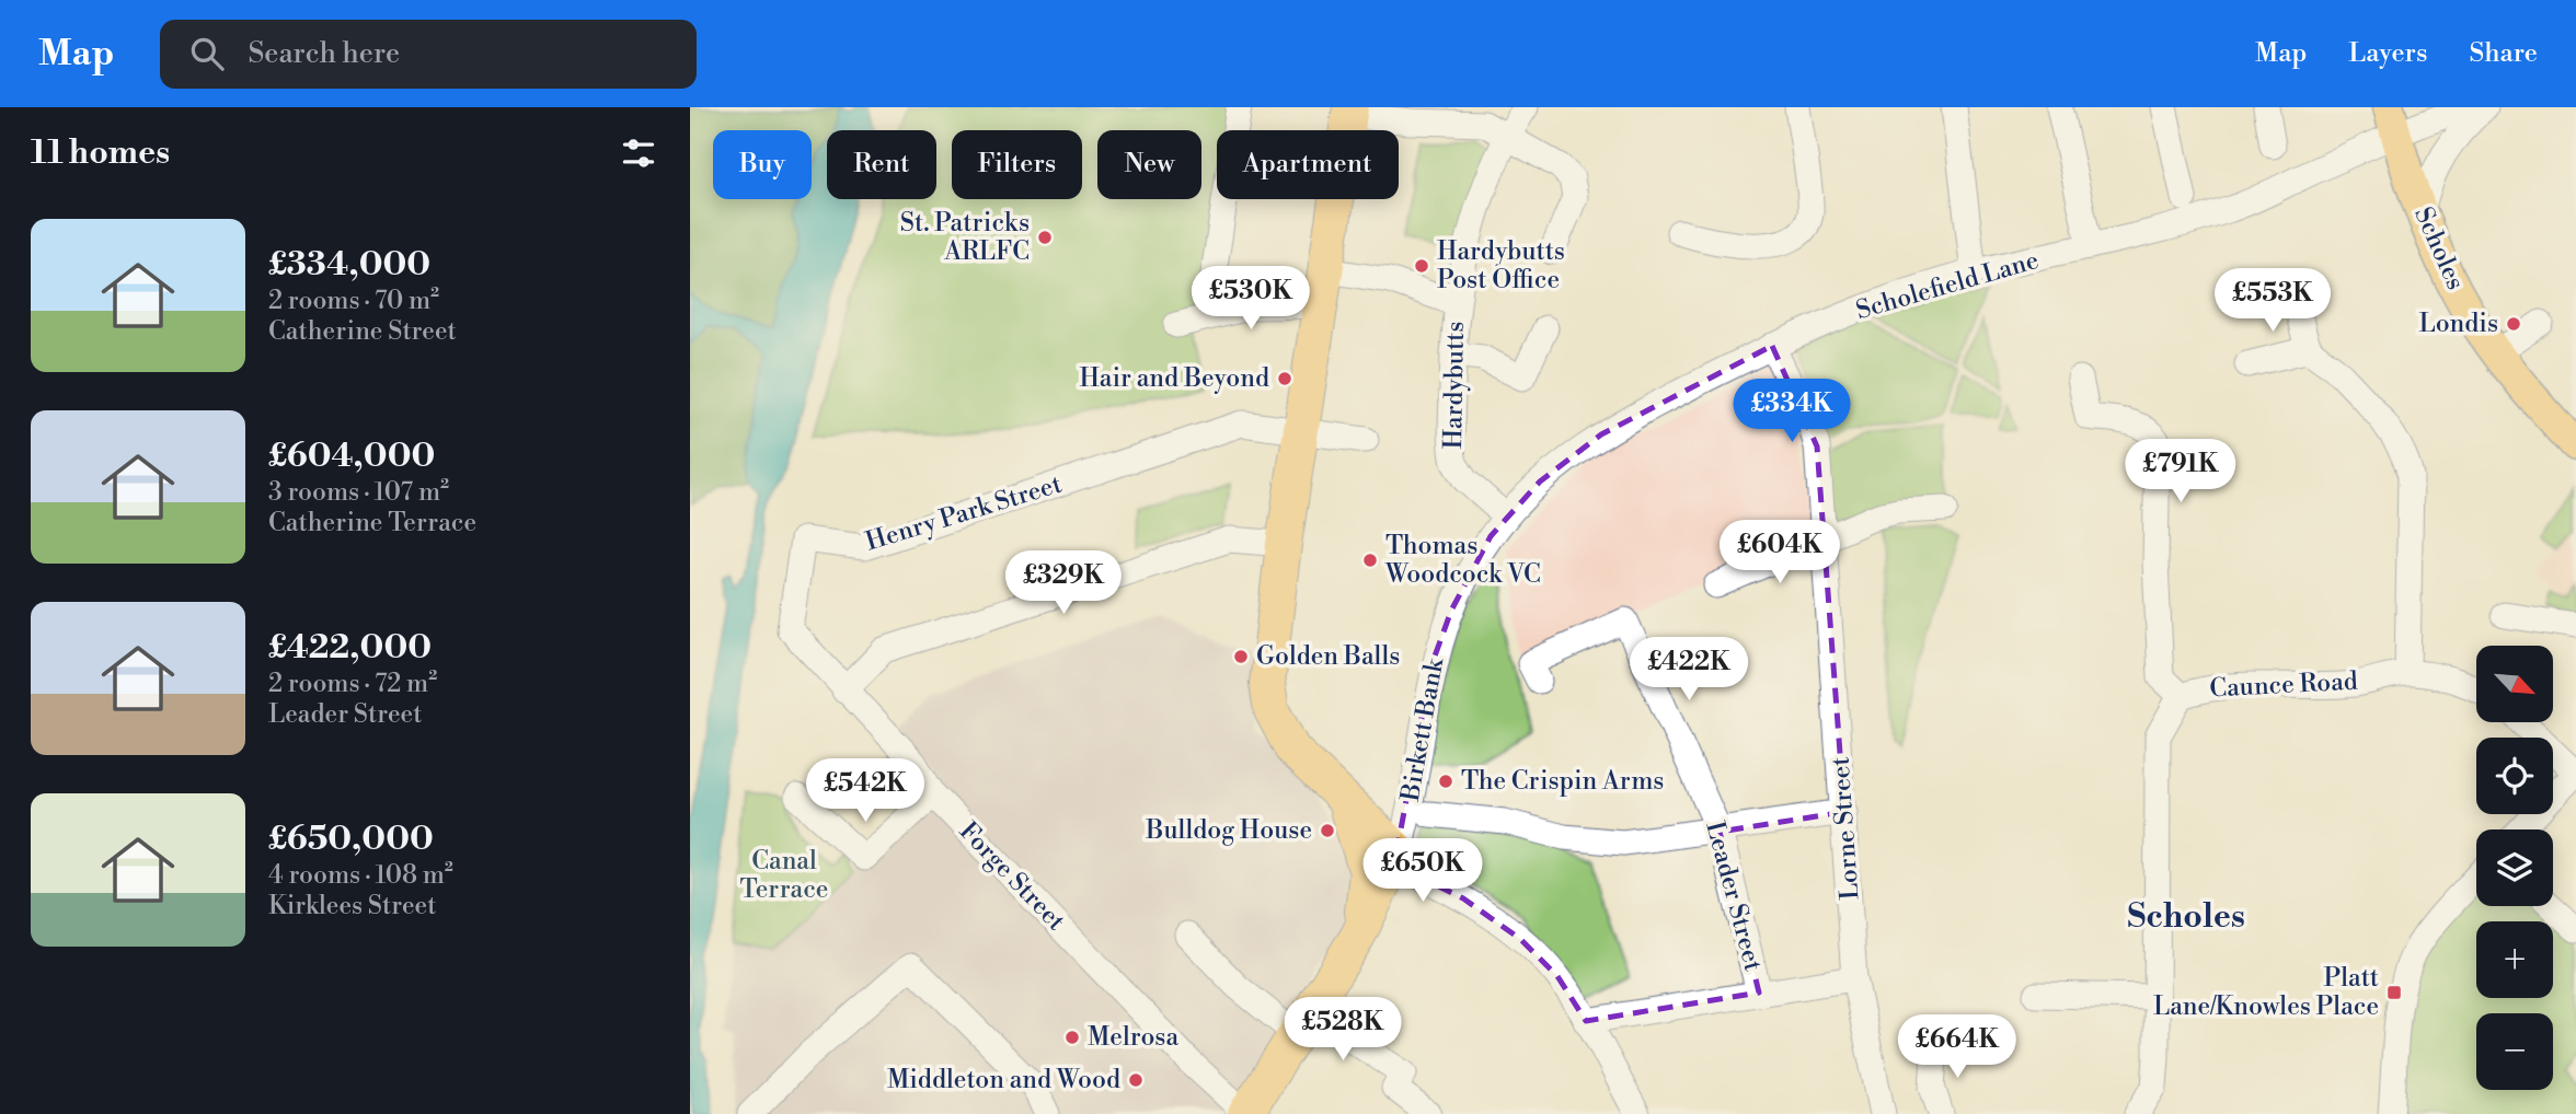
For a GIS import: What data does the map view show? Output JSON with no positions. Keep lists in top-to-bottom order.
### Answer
{
  "streets": {
    "main road": ["Scholes"],
    "street": [
      "Scholefield Lane",
      "Hardybutts",
      "Henry Park Street",
      "Caunce Road",
      "Birkett Bank",
      "Lorne Street",
      "Forge Street",
      "Leader Street"
    ]
  },
  "crossings": [
    ["Scholes", "Scholefield Lane"],
    ["Scholefield Lane", "Hardybutts"],
    ["Scholefield Lane", "Birkett Bank"],
    ["Scholefield Lane", "Lorne Street"],
    ["Henry Park Street", "Forge Street"]
  ],
  "districts": ["Scholes"],
  "parks": ["Canal Terrace"],
  "places": {
    "other": [
      "St. Patricks ARLFC",
      "Hardybutts Post Office",
      "Londis",
      "Hair and Beyond",
      "Thomas Woodcock VC",
      "Golden Balls",
      "The Crispin Arms",
      "Bulldog House",
      "Melrosa",
      "Middleton and Wood"
    ],
    "transit": ["Platt Lane/Knowles Place"]
  },
  "north": "bottom right",
  "page": {
    "header": "Map",
    "search": "Search here",
    "nav": ["Map", "Layers", "Share"],
    "heading": "11 homes",
    "chip": [
      "Buy",
      "Rent",
      "Filters",
      "New",
      "Apartment"
    ],
    "list": [
      {
        "name": "£334,000",
        "note": "2 rooms · 70 m² · Catherine Street"
      },
      {
        "name": "£604,000",
        "note": "3 rooms · 107 m² · Catherine Terrace"
      },
      {
        "name": "£422,000",
        "note": "2 rooms · 72 m² · Leader Street"
      },
      {
        "name": "£650,000",
        "note": "4 rooms · 108 m² · Kirklees Street"
      }
    ],
    "price": [
      "£530K",
      "£553K",
      "£334K",
      "£791K",
      "£604K",
      "£329K",
      "£422K",
      "£542K",
      "£650K",
      "£528K",
      "£664K"
    ],
    "map_buttons": ["+", "−"]
  }
}
